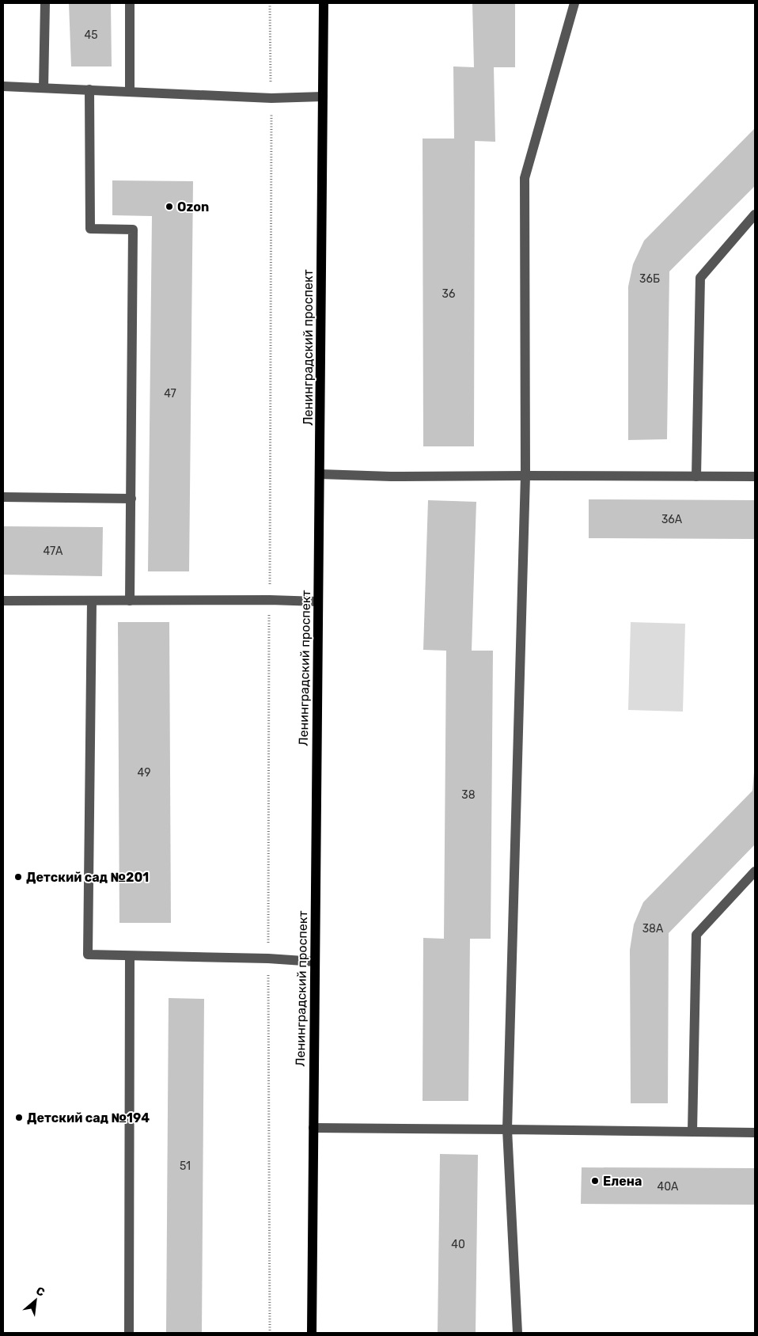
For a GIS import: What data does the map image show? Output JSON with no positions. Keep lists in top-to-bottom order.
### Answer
{
  "streets": {
    "main road": ["Ленинградский проспект"]
  },
  "places": [
    "Ozon",
    "Детский сад №201",
    "Детский сад №194",
    "Елена"
  ],
  "house_numbers": [
    "45",
    "36Б",
    "36",
    "47",
    "36А",
    "47А",
    "49",
    "38",
    "38А",
    "51",
    "40А",
    "40"
  ],
  "north": "top right"
}
